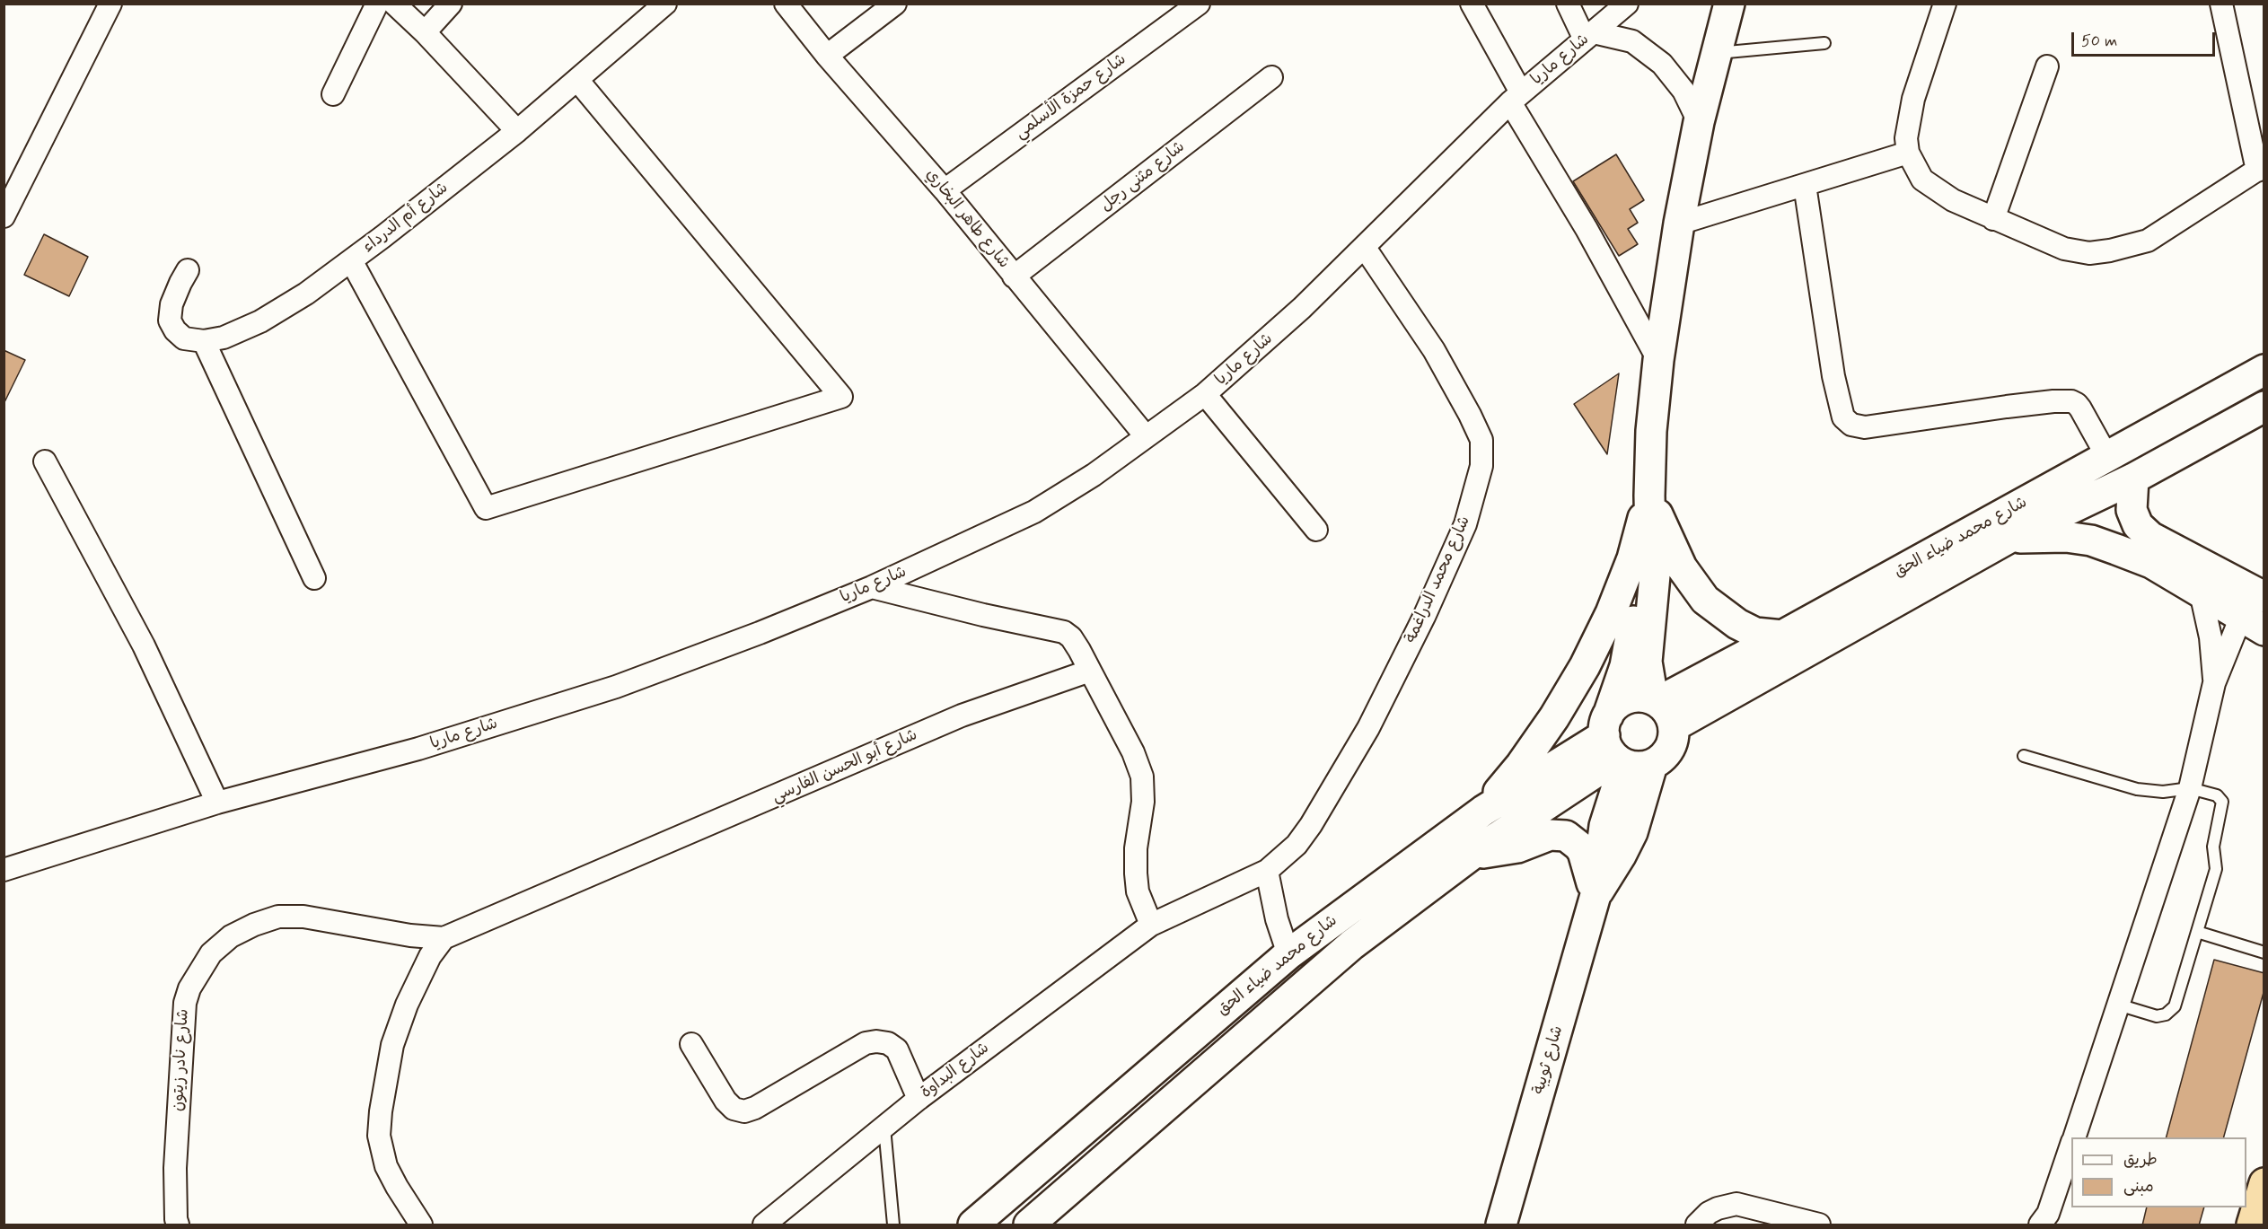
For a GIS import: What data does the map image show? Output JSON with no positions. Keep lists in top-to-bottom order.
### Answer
{
  "streets": {
    "main road": ["شارع محمد ضياء الحق", "شارع ثويبة"],
    "street": [
      "شارع ماريا",
      "شارع حمزة الأسلمي",
      "شارع مثنى رجل",
      "شارع أم الدرداء",
      "شارع طاهر البخاري",
      "شارع محمد الدراغمة",
      "شارع أبو الحسن الفارسي",
      "شارع نادر زيتون",
      "شارع البداوة"
    ]
  },
  "crossings": [
    ["شارع ماريا", "شارع طاهر البخاري"],
    ["شارع ماريا", "شارع محمد الدراغمة"],
    ["شارع حمزة الأسلمي", "شارع طاهر البخاري"],
    ["شارع مثنى رجل", "شارع طاهر البخاري"],
    ["شارع محمد ضياء الحق", "شارع ثويبة"],
    ["شارع أبو الحسن الفارسي", "شارع نادر زيتون"]
  ],
  "legend": ["طريق", "مبنى"],
  "scale_bar": "50 m"
}
